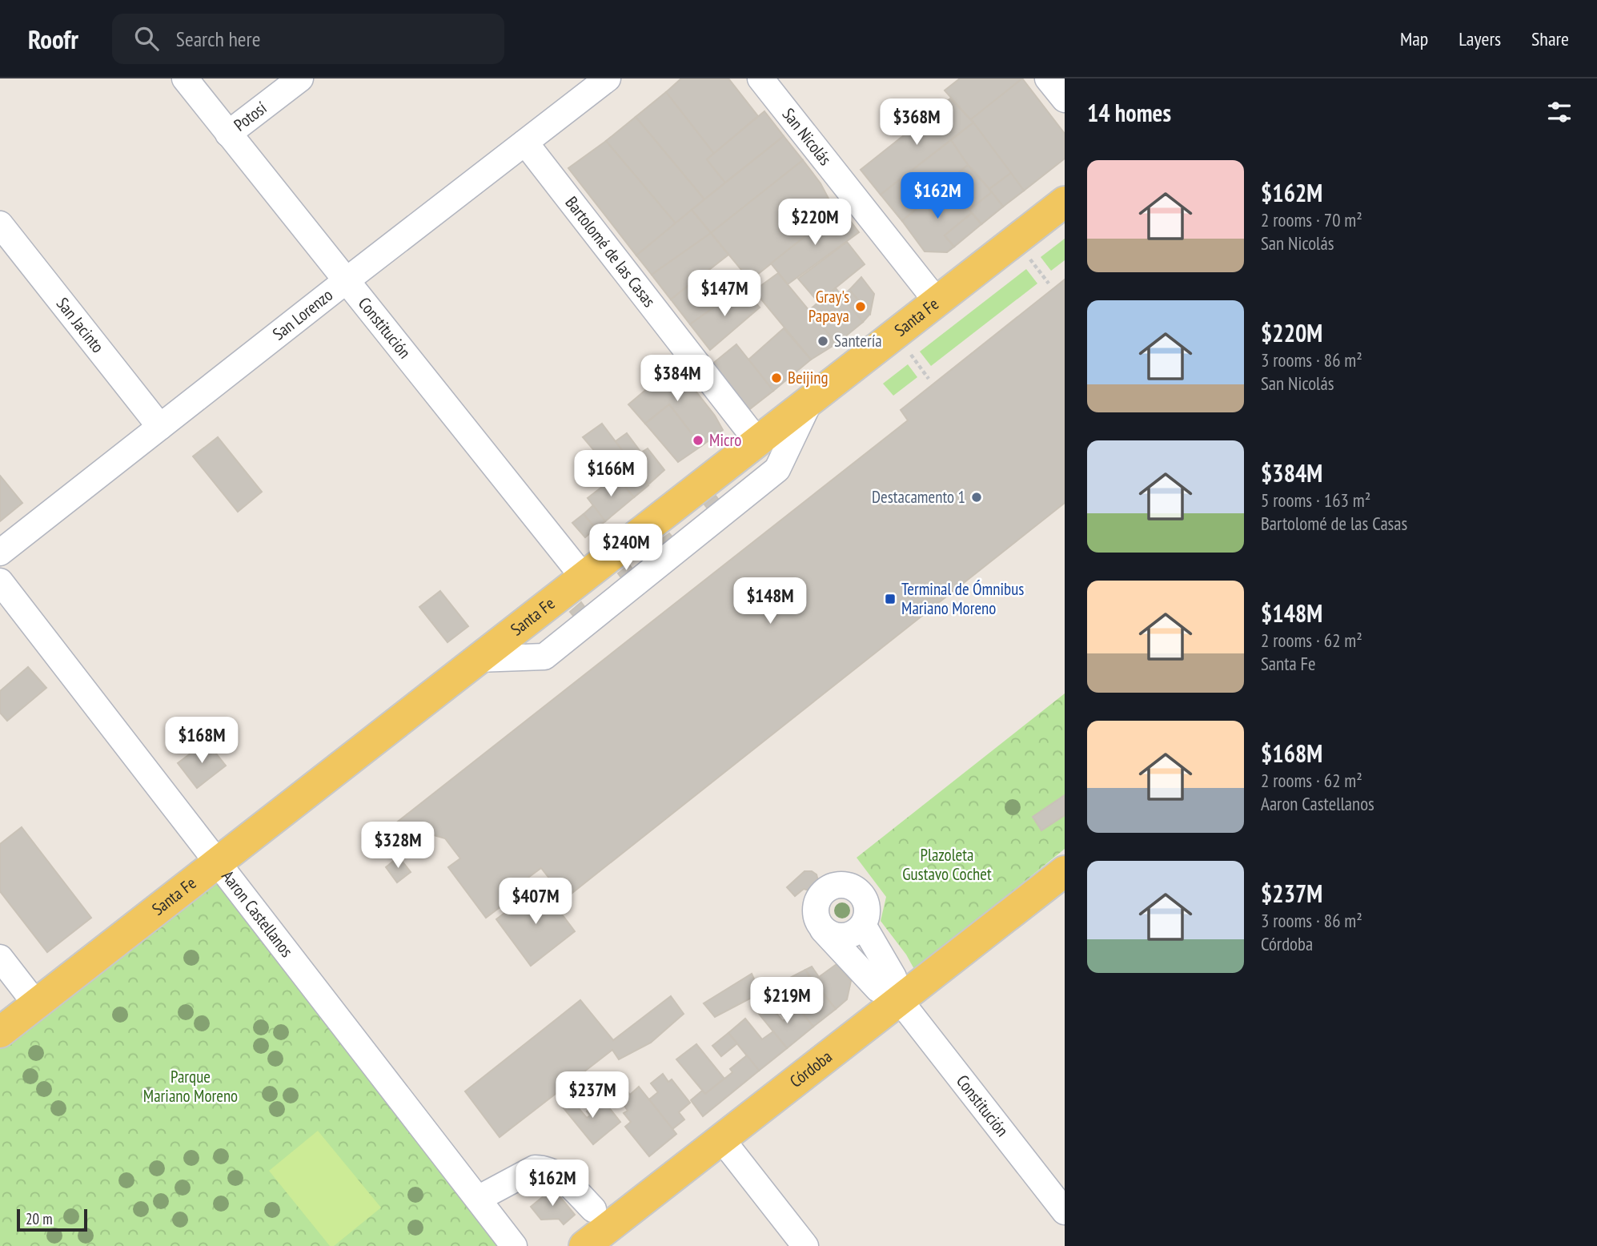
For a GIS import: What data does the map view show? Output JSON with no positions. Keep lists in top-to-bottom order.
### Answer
{
  "streets": {
    "main road": ["Santa Fe", "Córdoba"],
    "street": [
      "Potosí",
      "San Nicolás",
      "Bartolomé de las Casas",
      "San Lorenzo",
      "San Jacinto",
      "Constitución",
      "Aaron Castellanos"
    ]
  },
  "crossings": [
    ["Potosí", "Constitución"],
    ["San Nicolás", "Santa Fe"],
    ["Bartolomé de las Casas", "San Lorenzo"],
    ["Bartolomé de las Casas", "Santa Fe"],
    ["San Lorenzo", "San Jacinto"],
    ["San Lorenzo", "Constitución"],
    ["Santa Fe", "Constitución"],
    ["Santa Fe", "Aaron Castellanos"],
    ["Constitución", "Córdoba"]
  ],
  "parks": ["Plazoleta Gustavo Cochet", "Parque Mariano Moreno"],
  "places": {
    "other": [
      "Gray's Papaya",
      "Santería",
      "Beijing",
      "Micro",
      "Destacamento 1"
    ],
    "transit": ["Terminal de Ómnibus Mariano Moreno"]
  },
  "scale_bar": "20 m",
  "page": {
    "header": "Roofr",
    "search": "Search here",
    "nav": ["Map", "Layers", "Share"],
    "heading": "14 homes",
    "price": [
      "$368M",
      "$162M",
      "$220M",
      "$147M",
      "$384M",
      "$166M",
      "$240M",
      "$148M",
      "$168M",
      "$328M",
      "$407M",
      "$219M",
      "$237M",
      "$162M"
    ],
    "list": [
      {
        "name": "$162M",
        "note": "2 rooms · 70 m² · San Nicolás"
      },
      {
        "name": "$220M",
        "note": "3 rooms · 86 m² · San Nicolás"
      },
      {
        "name": "$384M",
        "note": "5 rooms · 163 m² · Bartolomé de las Casas"
      },
      {
        "name": "$148M",
        "note": "2 rooms · 62 m² · Santa Fe"
      },
      {
        "name": "$168M",
        "note": "2 rooms · 62 m² · Aaron Castellanos"
      },
      {
        "name": "$237M",
        "note": "3 rooms · 86 m² · Córdoba"
      }
    ],
    "scale": "20 m"
  }
}
